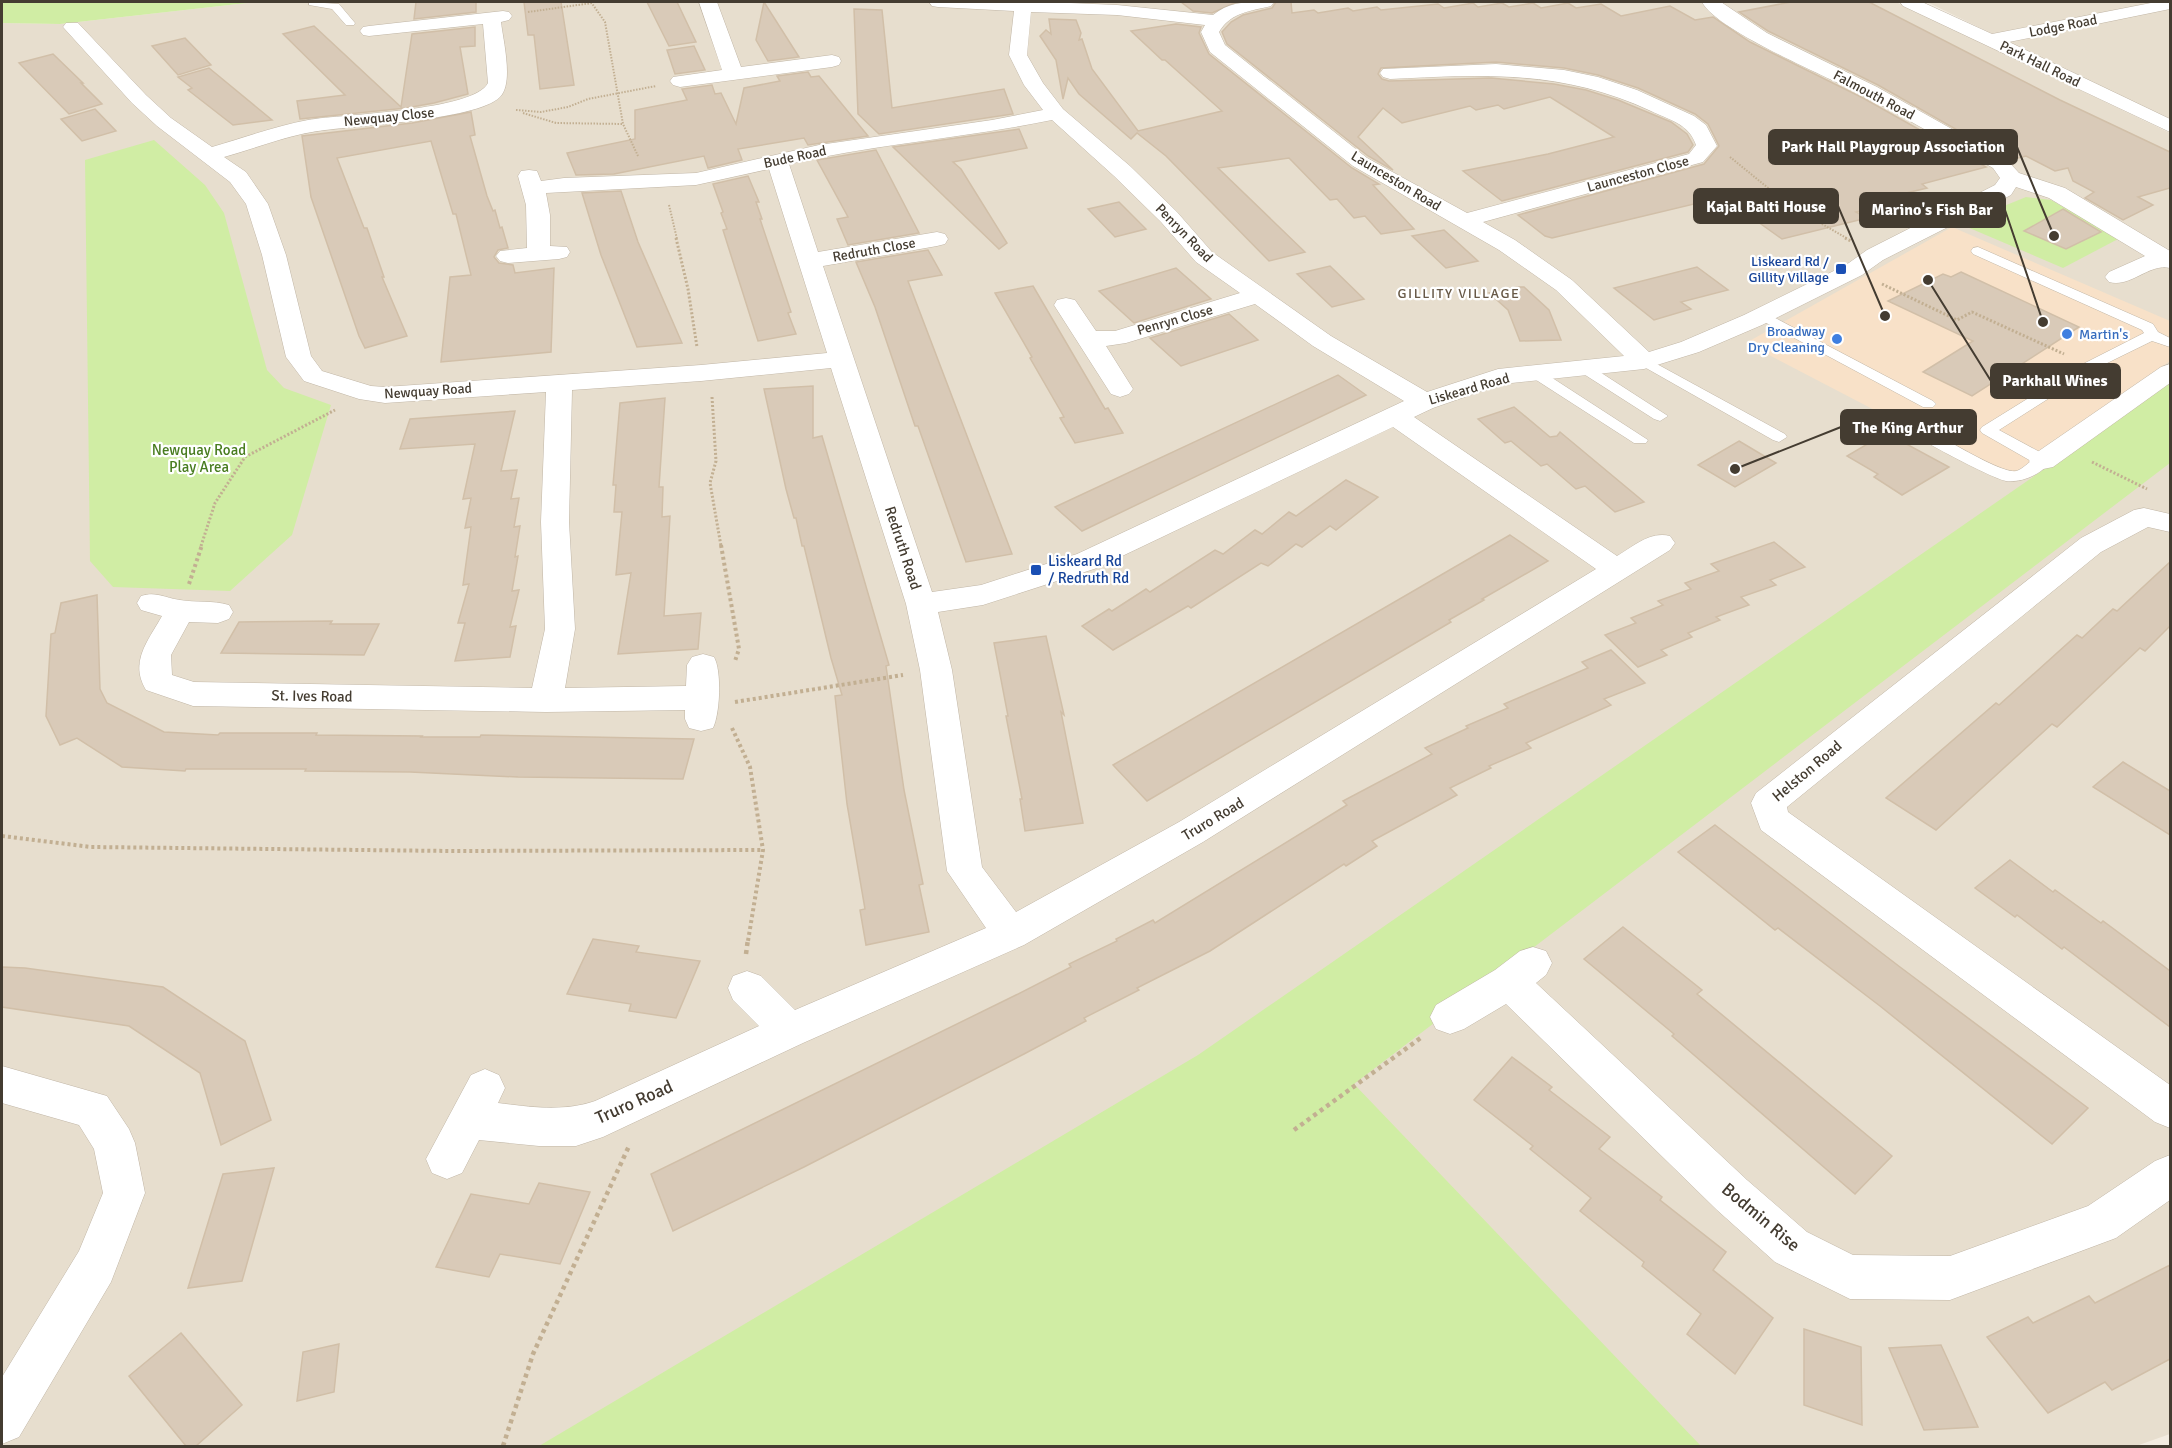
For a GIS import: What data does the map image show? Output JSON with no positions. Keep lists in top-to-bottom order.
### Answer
{
  "streets": {
    "street": [
      "Lodge Road",
      "Park Hall Road",
      "Falmouth Road",
      "Newquay Close",
      "Bude Road",
      "Launceston Close",
      "Launceston Road",
      "Penryn Road",
      "Redruth Close",
      "Penryn Close",
      "Liskeard Road",
      "Newquay Road",
      "Redruth Road",
      "St. Ives Road",
      "Helston Road",
      "Truro Road",
      "Bodmin Rise"
    ]
  },
  "crossings": [
    ["Lodge Road", "Park Hall Road"],
    ["Falmouth Road", "Liskeard Road"],
    ["Newquay Close", "Newquay Road"],
    ["Bude Road", "Penryn Road"],
    ["Bude Road", "Redruth Road"],
    ["Launceston Close", "Launceston Road"],
    ["Launceston Road", "Liskeard Road"],
    ["Penryn Road", "Penryn Close"],
    ["Penryn Road", "Liskeard Road"],
    ["Redruth Close", "Redruth Road"],
    ["Liskeard Road", "Redruth Road"],
    ["Newquay Road", "Redruth Road"],
    ["Redruth Road", "Truro Road"]
  ],
  "districts": ["GILLITY VILLAGE"],
  "parks": ["Newquay Road Play Area"],
  "places": {
    "other": [
      "Park Hall Playgroup Association",
      "Parkhall Wines",
      "Kajal Balti House",
      "Marino's Fish Bar",
      "Martin's",
      "Broadway Dry Cleaning",
      "The King Arthur"
    ],
    "transit": ["Liskeard Rd / Gillity Village", "Liskeard Rd / Redruth Rd"]
  }
}
